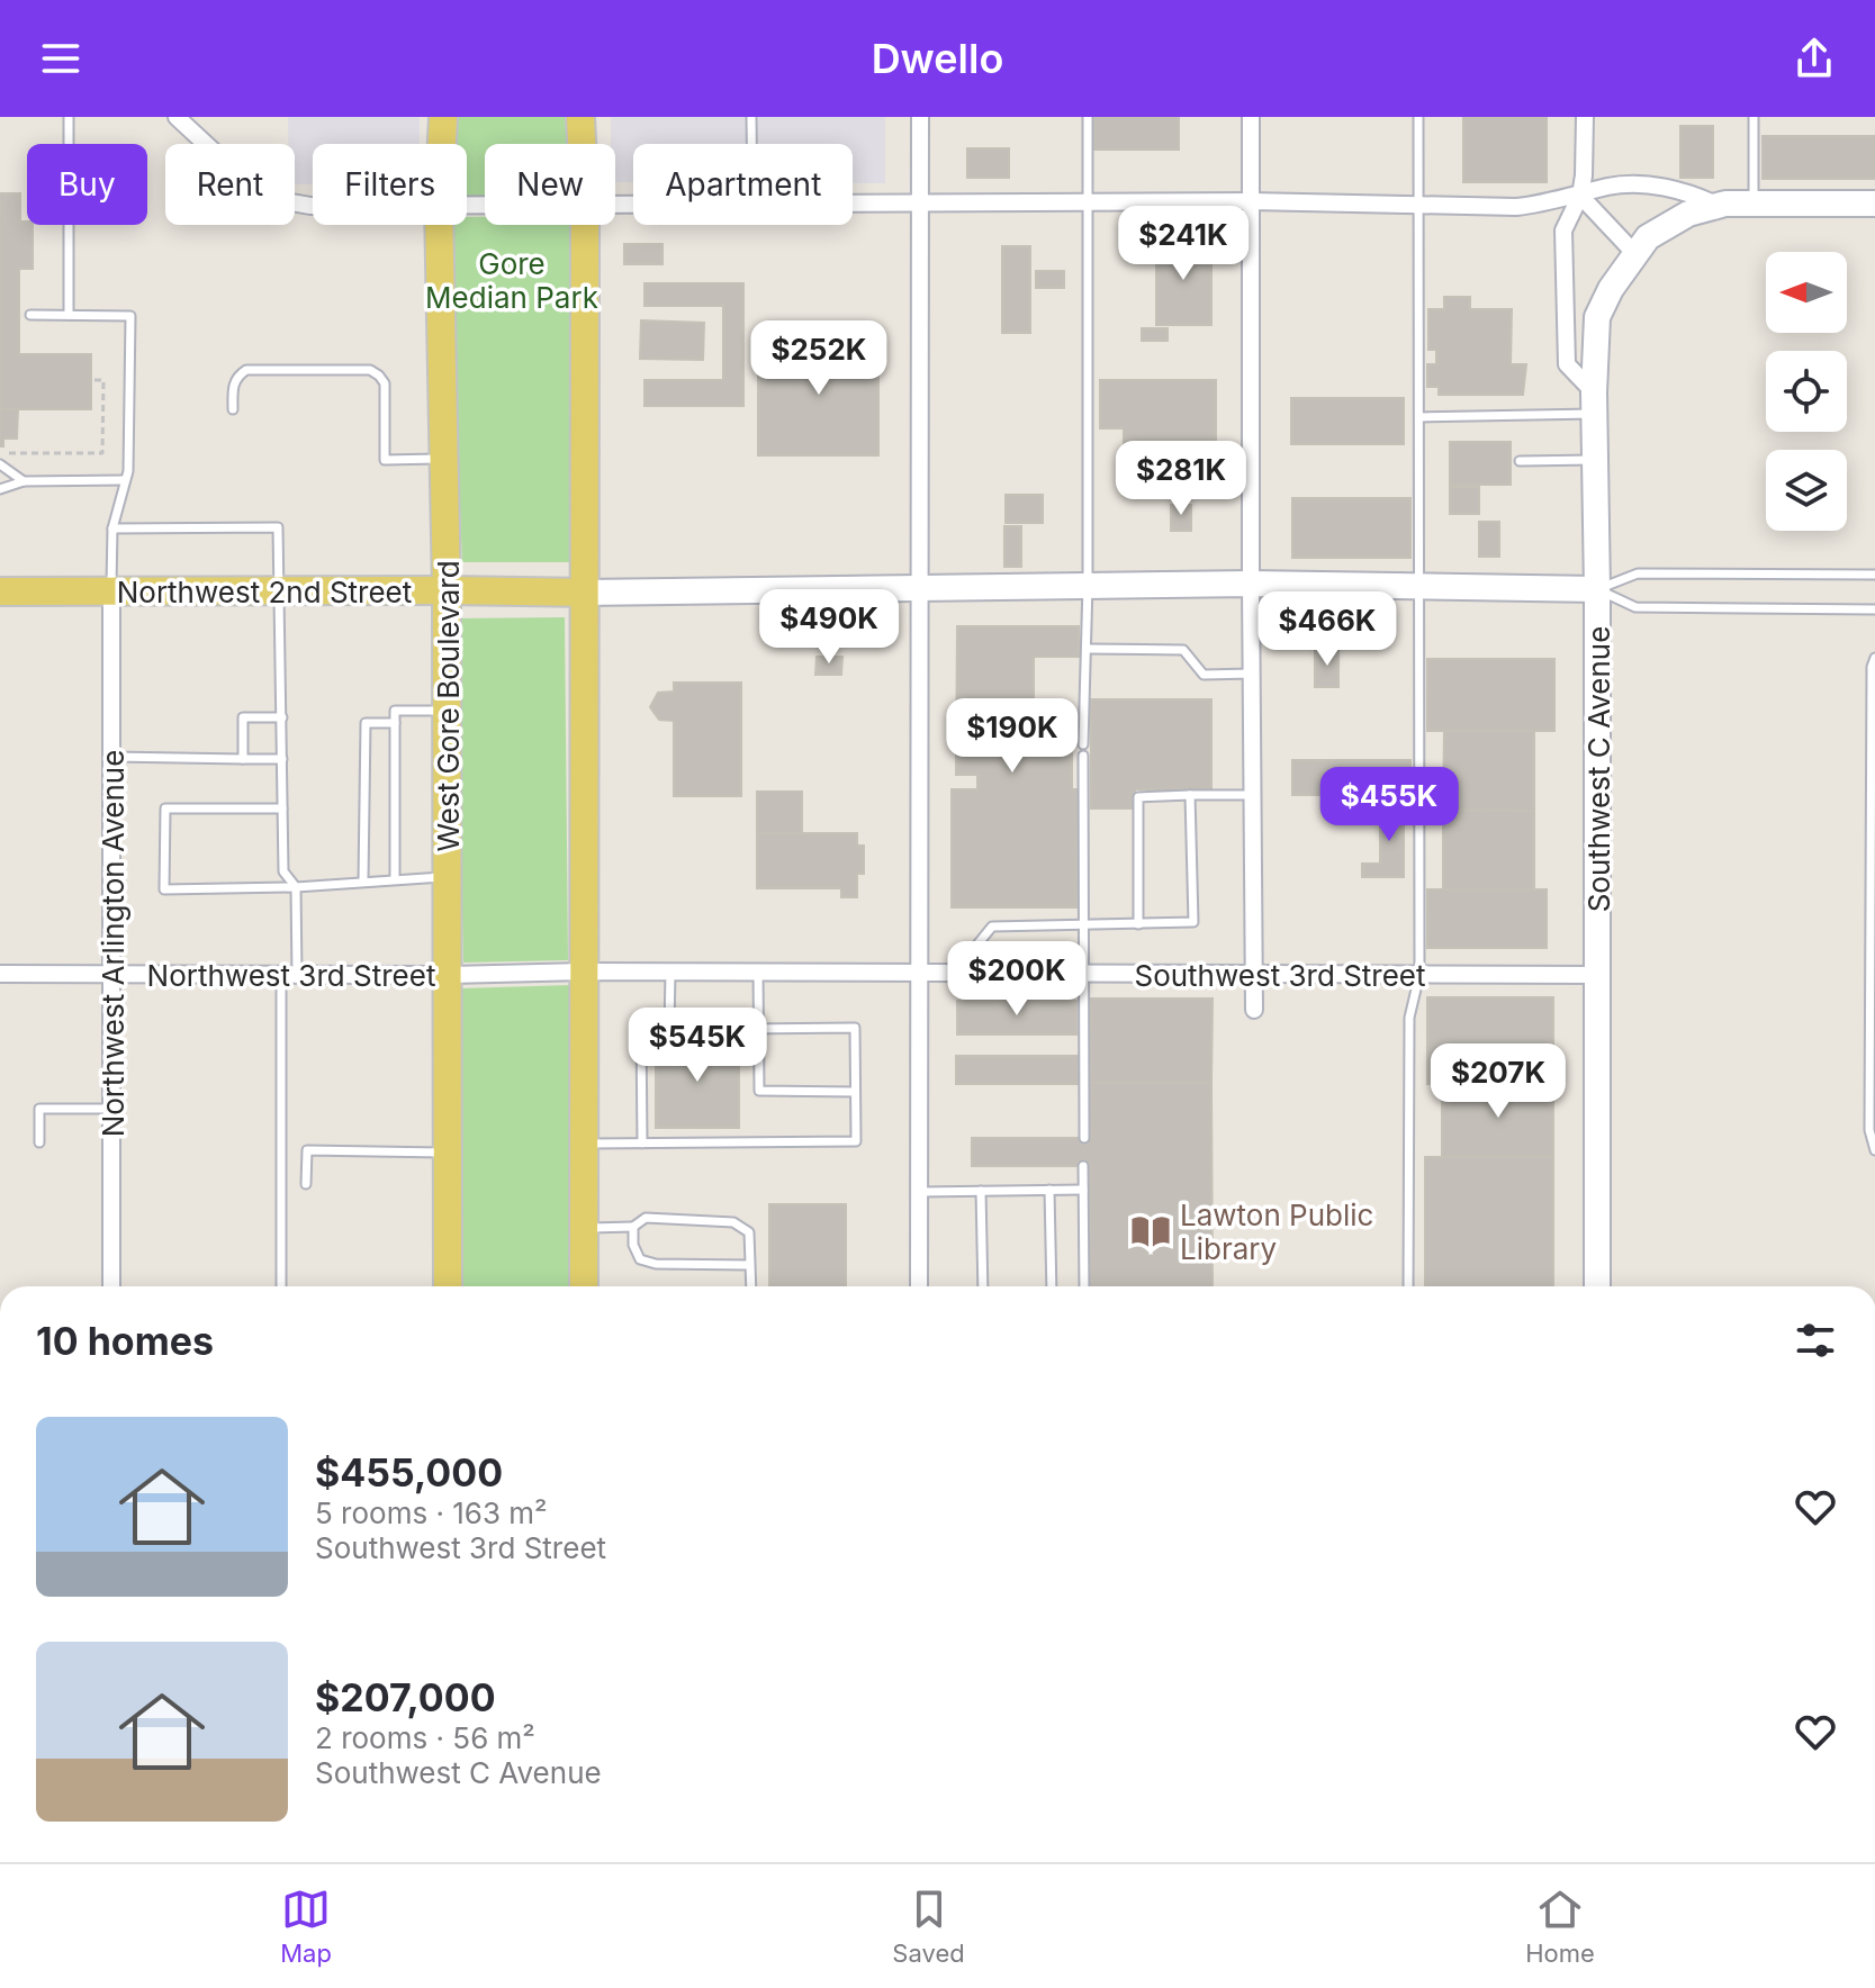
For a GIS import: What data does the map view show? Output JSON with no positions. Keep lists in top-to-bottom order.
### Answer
{
  "streets": {
    "main road": ["Northwest 2nd Street", "West Gore Boulevard", "Southwest C Avenue"],
    "street": ["Northwest Arlington Avenue", "Northwest 3rd Street", "Southwest 3rd Street"]
  },
  "crossings": [
    ["Northwest 2nd Street", "West Gore Boulevard"],
    ["Northwest 2nd Street", "Northwest Arlington Avenue"],
    ["West Gore Boulevard", "Northwest 3rd Street"],
    ["Southwest C Avenue", "Southwest 3rd Street"],
    ["Northwest Arlington Avenue", "Northwest 3rd Street"],
    ["Northwest 3rd Street", "Southwest 3rd Street"]
  ],
  "parks": ["Gore Median Park"],
  "places": {
    "library": ["Lawton Public Library"]
  },
  "north": "left",
  "page": {
    "header": "Dwello",
    "chip": [
      "Buy",
      "Rent",
      "Filters",
      "New",
      "Apartment"
    ],
    "price": [
      "$241K",
      "$252K",
      "$281K",
      "$490K",
      "$466K",
      "$190K",
      "$455K",
      "$200K",
      "$545K",
      "$207K"
    ],
    "heading": "10 homes",
    "list": [
      {
        "name": "$455,000",
        "note": "5 rooms · 163 m² · Southwest 3rd Street"
      },
      {
        "name": "$207,000",
        "note": "2 rooms · 56 m² · Southwest C Avenue"
      }
    ],
    "tabs": ["Map", "Saved", "Home"]
  }
}
